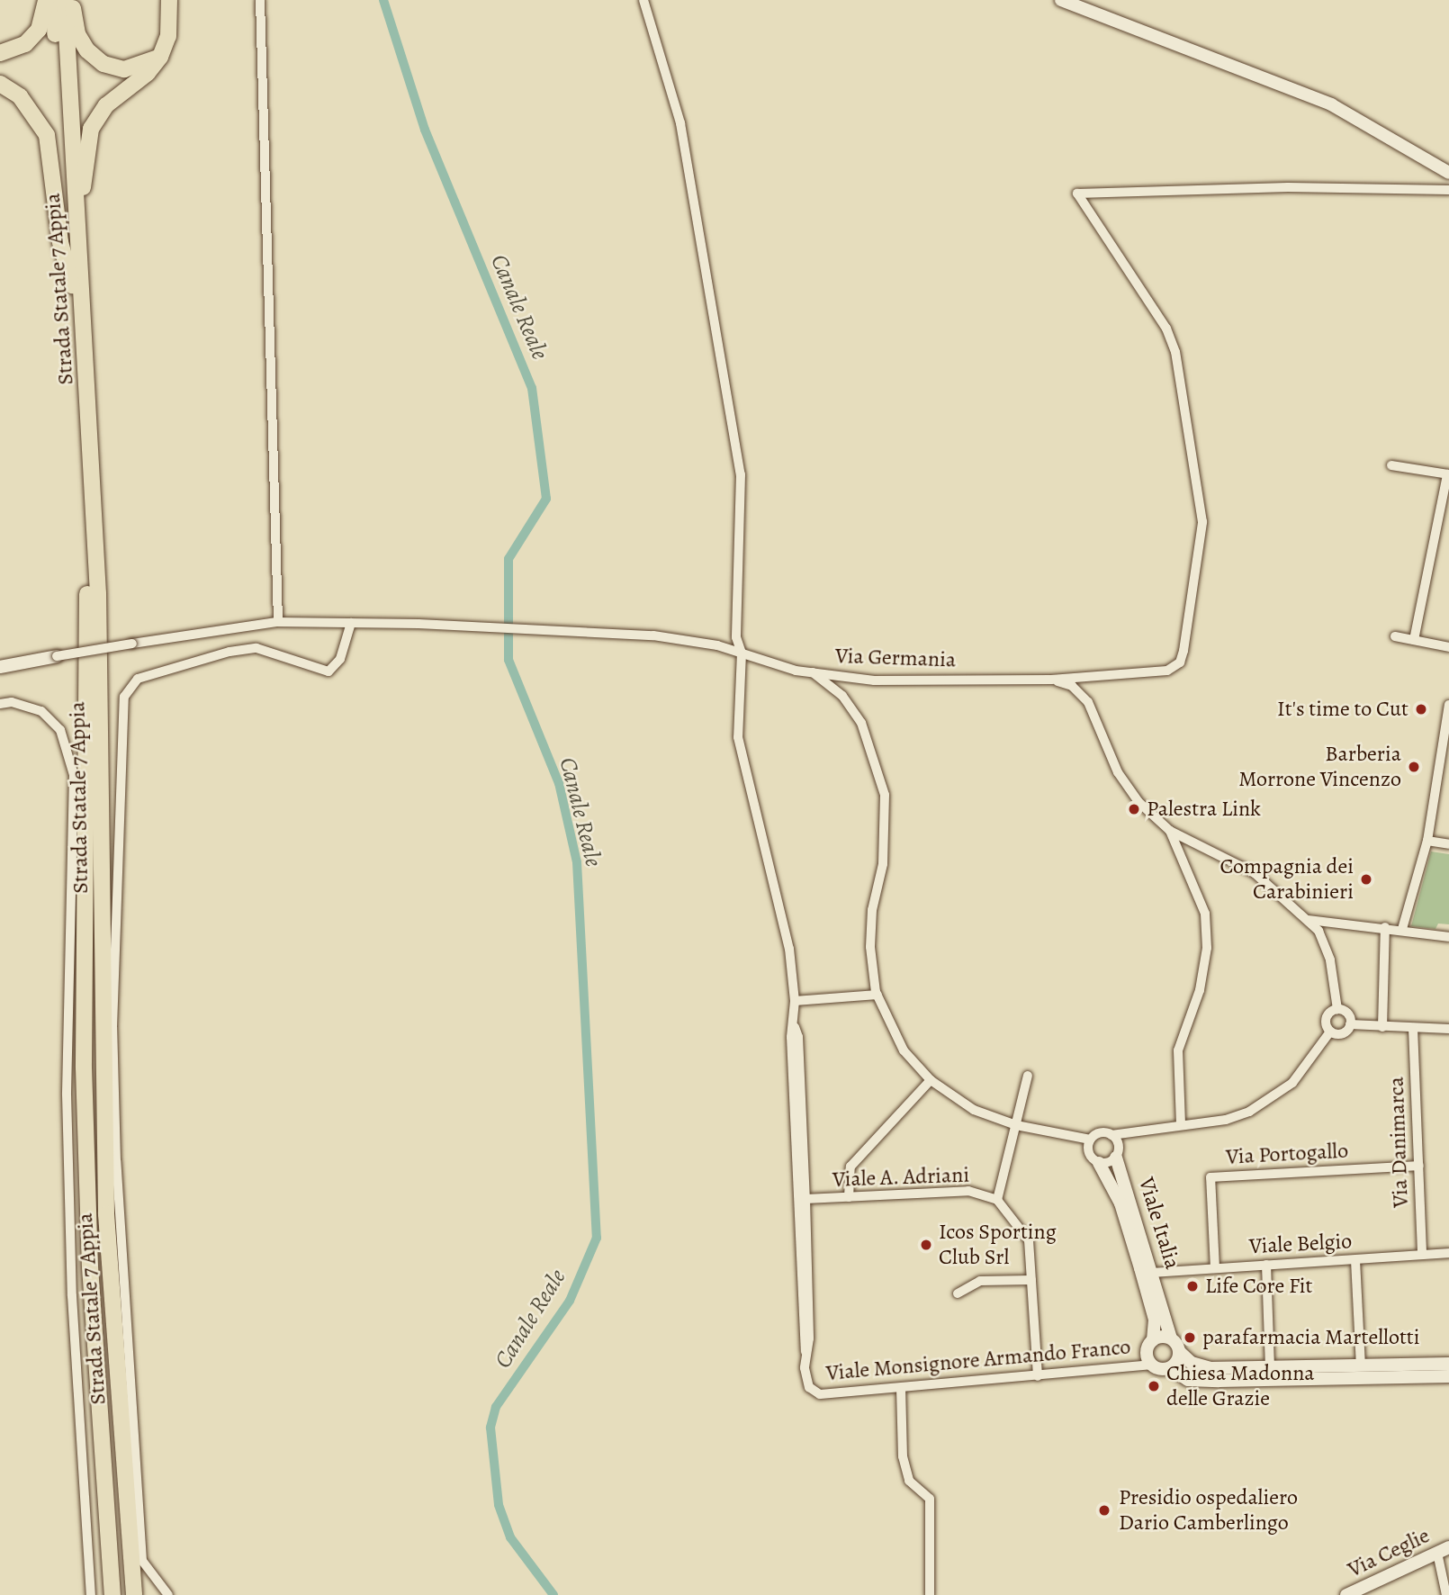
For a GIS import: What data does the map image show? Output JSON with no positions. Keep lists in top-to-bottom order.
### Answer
{
  "streets": {
    "highway": ["Strada Statale 7 Appia"],
    "street": [
      "Via Germania",
      "Via Danimarca",
      "Via Portogallo",
      "Viale A. Adriani",
      "Viale Italia",
      "Viale Belgio",
      "Viale Monsignore Armando Franco",
      "Via Ceglie"
    ]
  },
  "crossings": [
    ["Via Germania", "Viale Monsignore Armando Franco"],
    ["Via Danimarca", "Via Portogallo"],
    ["Via Danimarca", "Viale Belgio"],
    ["Via Portogallo", "Viale Belgio"],
    ["Viale A. Adriani", "Viale Monsignore Armando Franco"],
    ["Viale Italia", "Viale Belgio"],
    ["Viale Italia", "Viale Monsignore Armando Franco"]
  ],
  "water": ["Canale Reale"],
  "places": [
    "It's time to Cut",
    "Barberia Morrone Vincenzo",
    "Palestra Link",
    "Compagnia dei Carabinieri",
    "Icos Sporting Club Srl",
    "Life Core Fit",
    "parafarmacia Martellotti",
    "Chiesa Madonna delle Grazie",
    "Presidio ospedaliero Dario Camberlingo"
  ]
}
